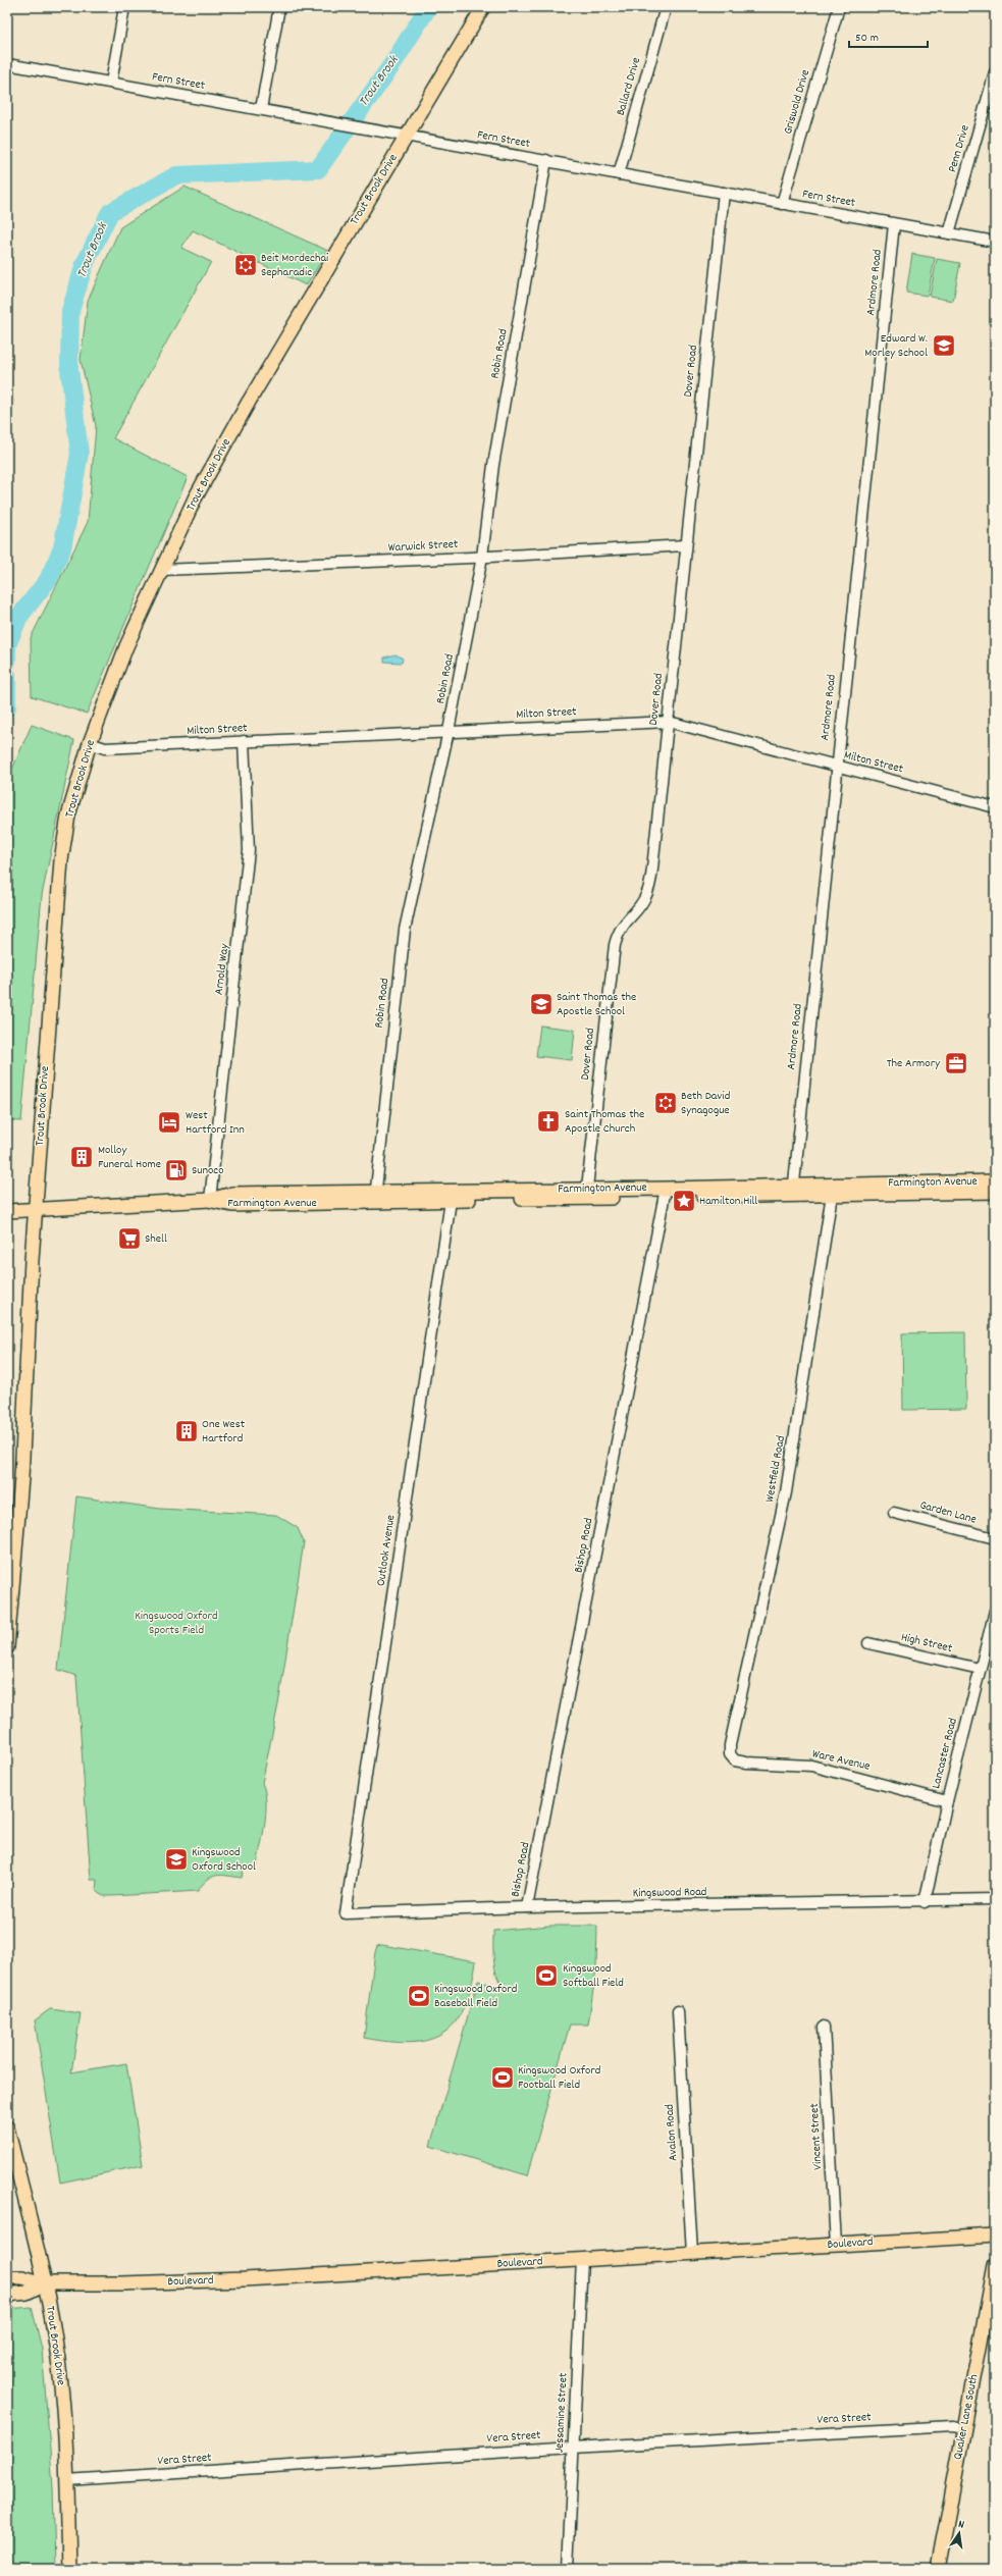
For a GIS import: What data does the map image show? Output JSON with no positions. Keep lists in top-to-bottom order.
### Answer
{
  "streets": {
    "main road": [
      "Trout Brook Drive",
      "Farmington Avenue",
      "Boulevard",
      "Quaker Lane South"
    ],
    "street": [
      "Fern Street",
      "Ballard Drive",
      "Griswold Drive",
      "Penn Drive",
      "Ardmore Road",
      "Robin Road",
      "Dover Road",
      "Warwick Street",
      "Milton Street",
      "Arnold Way",
      "Westfield Road",
      "Garden Lane",
      "Bishop Road",
      "Outlook Avenue",
      "High Street",
      "Lancaster Road",
      "Ware Avenue",
      "Kingswood Road",
      "Avalon Road",
      "Vincent Street",
      "Jessamine Street",
      "Vera Street"
    ]
  },
  "crossings": [
    ["Fern Street", "Ballard Drive"],
    ["Fern Street", "Griswold Drive"],
    ["Fern Street", "Penn Drive"],
    ["Fern Street", "Trout Brook Drive"],
    ["Fern Street", "Ardmore Road"],
    ["Fern Street", "Robin Road"],
    ["Fern Street", "Dover Road"],
    ["Trout Brook Drive", "Warwick Street"],
    ["Trout Brook Drive", "Milton Street"],
    ["Trout Brook Drive", "Farmington Avenue"],
    ["Trout Brook Drive", "Boulevard"],
    ["Trout Brook Drive", "Vera Street"],
    ["Ardmore Road", "Milton Street"],
    ["Ardmore Road", "Farmington Avenue"],
    ["Robin Road", "Warwick Street"],
    ["Robin Road", "Milton Street"],
    ["Robin Road", "Farmington Avenue"],
    ["Dover Road", "Warwick Street"],
    ["Dover Road", "Milton Street"],
    ["Dover Road", "Farmington Avenue"],
    ["Milton Street", "Arnold Way"],
    ["Arnold Way", "Farmington Avenue"],
    ["Farmington Avenue", "Westfield Road"],
    ["Farmington Avenue", "Bishop Road"],
    ["Farmington Avenue", "Outlook Avenue"],
    ["Westfield Road", "Ware Avenue"],
    ["Bishop Road", "Kingswood Road"],
    ["Outlook Avenue", "Kingswood Road"],
    ["High Street", "Lancaster Road"],
    ["Lancaster Road", "Ware Avenue"],
    ["Lancaster Road", "Kingswood Road"],
    ["Avalon Road", "Boulevard"],
    ["Vincent Street", "Boulevard"],
    ["Boulevard", "Jessamine Street"],
    ["Jessamine Street", "Vera Street"],
    ["Quaker Lane South", "Vera Street"]
  ],
  "water": ["Trout Brook"],
  "parks": ["Kingswood Oxford Sports Field"],
  "places": {
    "synagogue": ["Beit Mordechai Sepharadic", "Beth David Synagogue"],
    "school or university": ["Edward W. Morley School", "Saint Thomas the Apostle School", "Kingswood Oxford School"],
    "office": ["The Armory"],
    "church": ["Saint Thomas the Apostle Church"],
    "hotel": ["West Hartford Inn"],
    "building": ["Molloy Funeral Home", "One West Hartford"],
    "fuel station": ["Sunoco"],
    "place": ["Hamilton Hill"],
    "supermarket": ["Shell"],
    "sports": ["Kingswood Softball Field", "Kingswood Oxford Baseball Field", "Kingswood Oxford Football Field"]
  },
  "scale_bar": "50 m",
  "north": "top"
}
